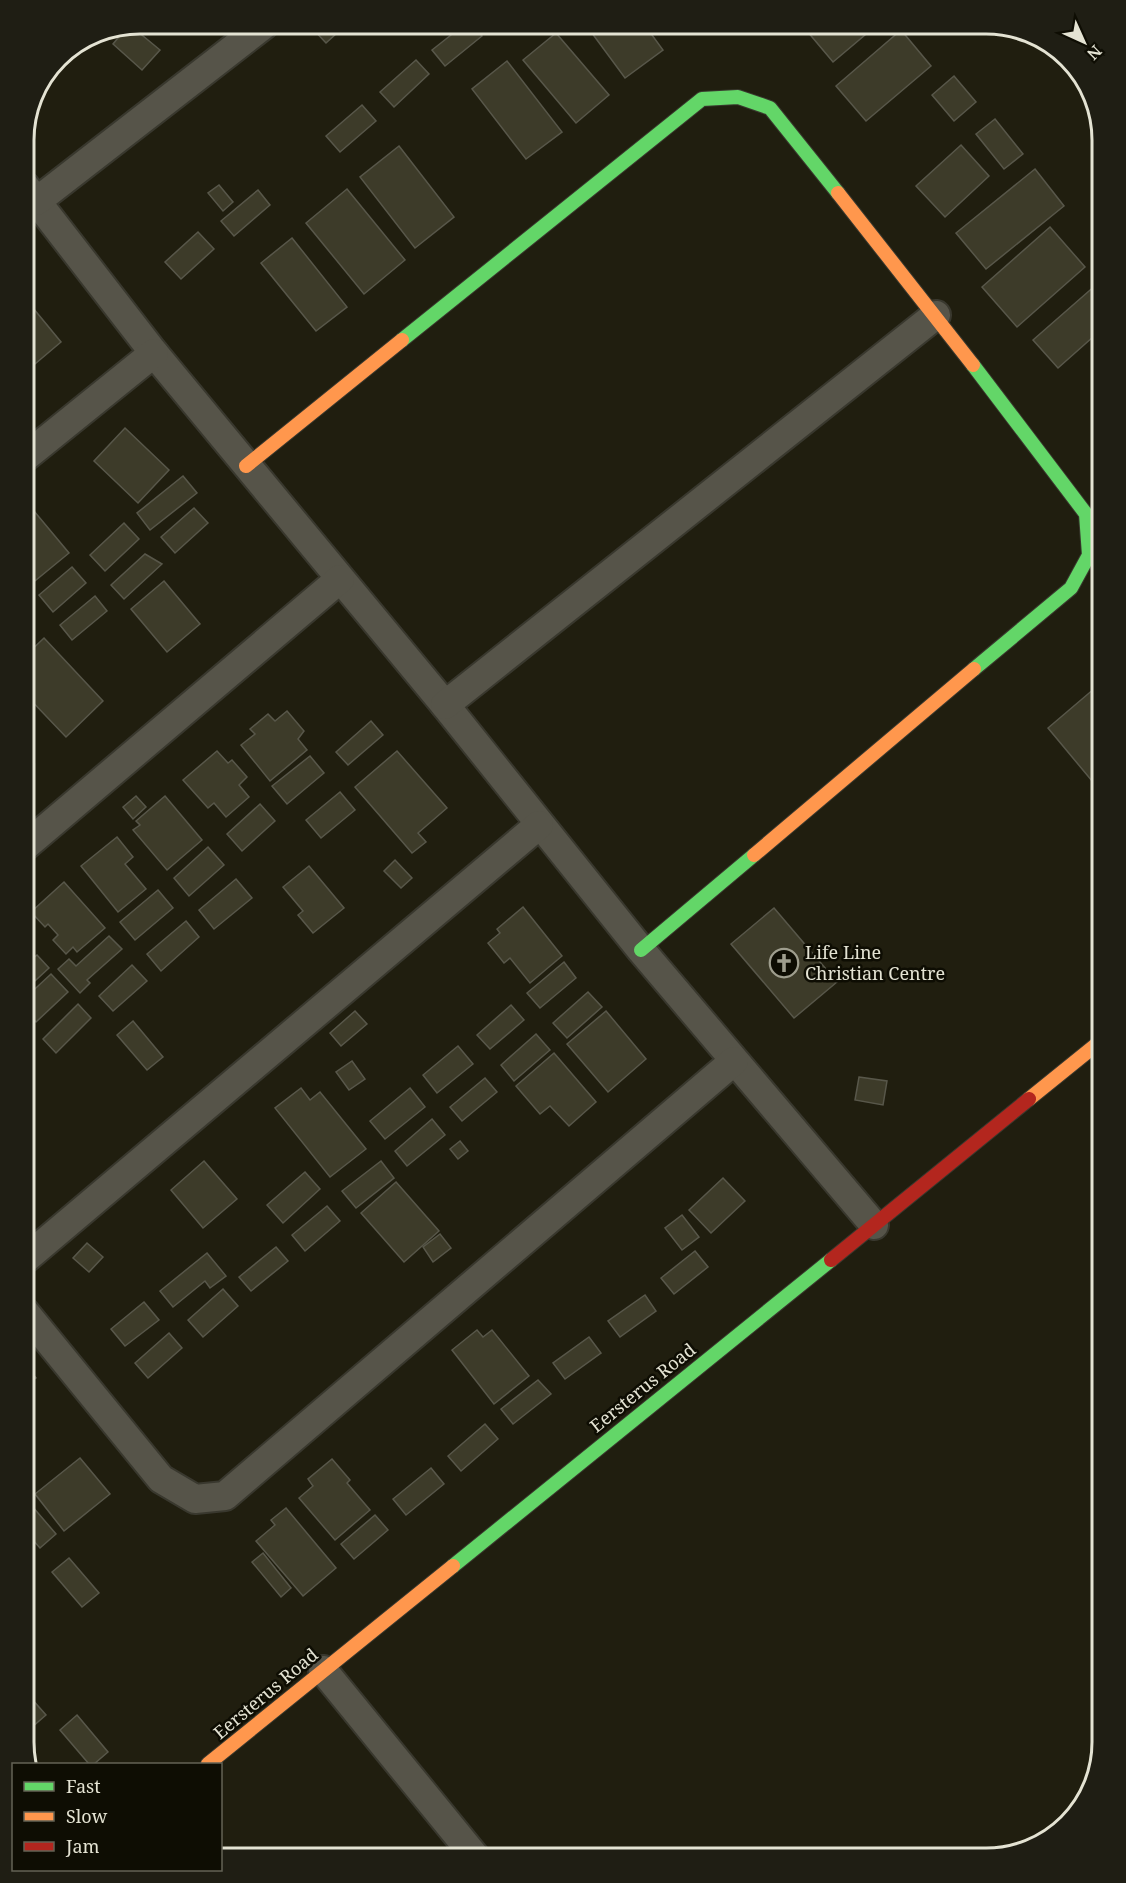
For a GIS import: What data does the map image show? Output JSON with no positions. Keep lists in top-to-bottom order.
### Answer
{
  "streets": {
    "street": ["Eersterus Road"]
  },
  "places": {
    "church": ["Life Line Christian Centre"]
  },
  "legend": ["Fast", "Slow", "Jam"],
  "north": "bottom right"
}
